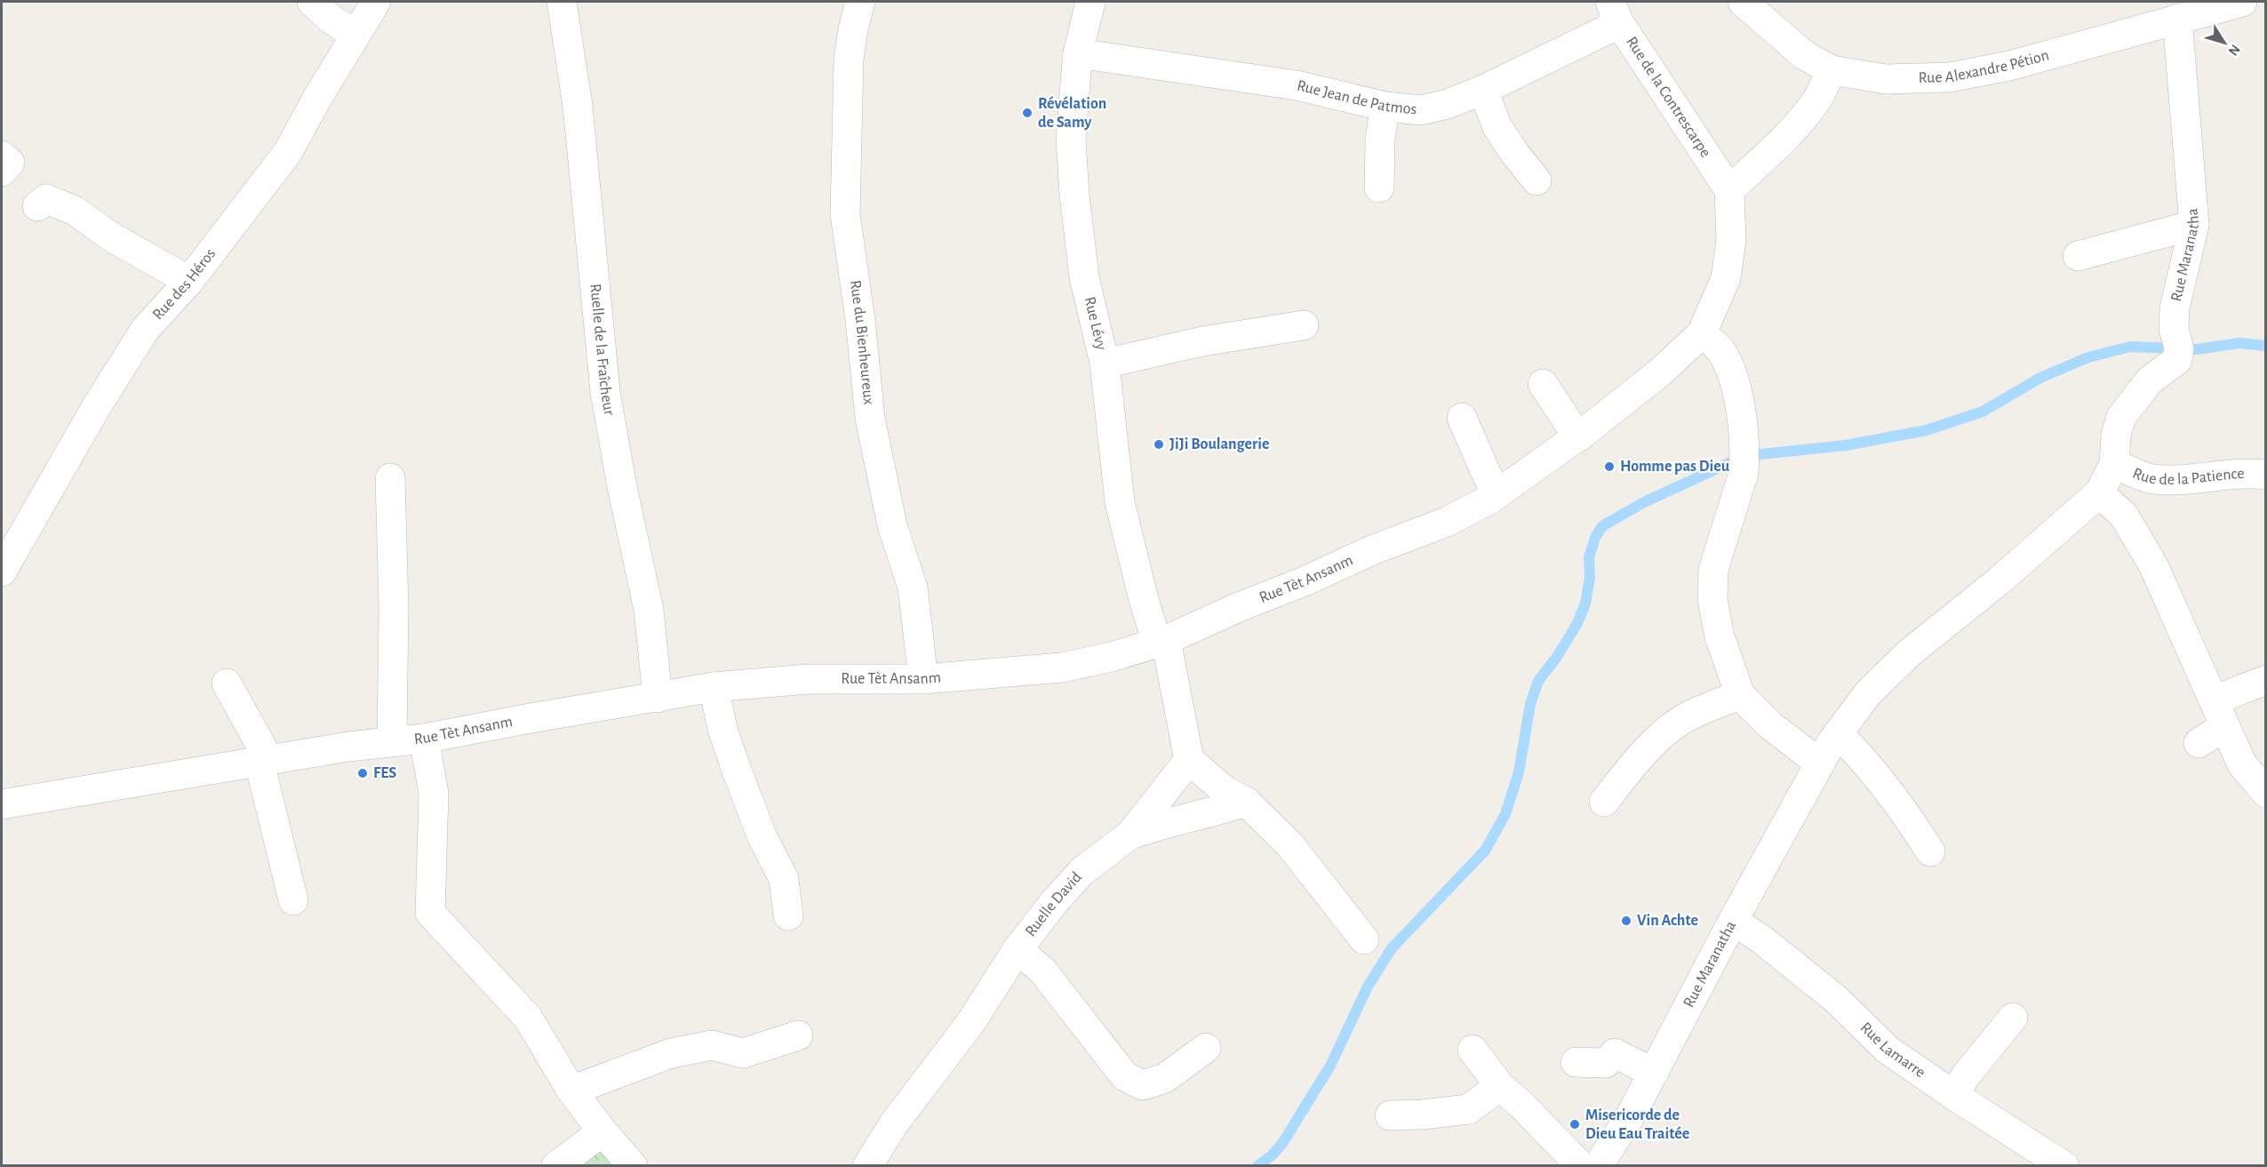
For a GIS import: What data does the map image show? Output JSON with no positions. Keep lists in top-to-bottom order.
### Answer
{
  "streets": {
    "street": [
      "Rue Alexandre Pétion",
      "Rue Jean de Patmos",
      "Rue de la Contrescarpe",
      "Rue Maranatha",
      "Rue des Héros",
      "Rue Lévy",
      "Rue du Bienheureux",
      "Ruelle de la Fraîcheur",
      "Rue de la Patience",
      "Rue Tèt Ansanm",
      "Ruelle David",
      "Rue Lamarre"
    ]
  },
  "crossings": [
    ["Rue Alexandre Pétion", "Rue Maranatha"],
    ["Rue Jean de Patmos", "Rue de la Contrescarpe"],
    ["Rue Jean de Patmos", "Rue Lévy"],
    ["Rue Maranatha", "Rue de la Patience"],
    ["Rue Maranatha", "Rue Lamarre"],
    ["Rue Lévy", "Rue Tèt Ansanm"],
    ["Rue du Bienheureux", "Rue Tèt Ansanm"],
    ["Ruelle de la Fraîcheur", "Rue Tèt Ansanm"]
  ],
  "places": [
    "Révélation de Samy",
    "JiJi Boulangerie",
    "Homme pas Dieu",
    "FES",
    "Vin Achte",
    "Misericorde de Dieu Eau Traitée"
  ],
  "north": "bottom right"
}
